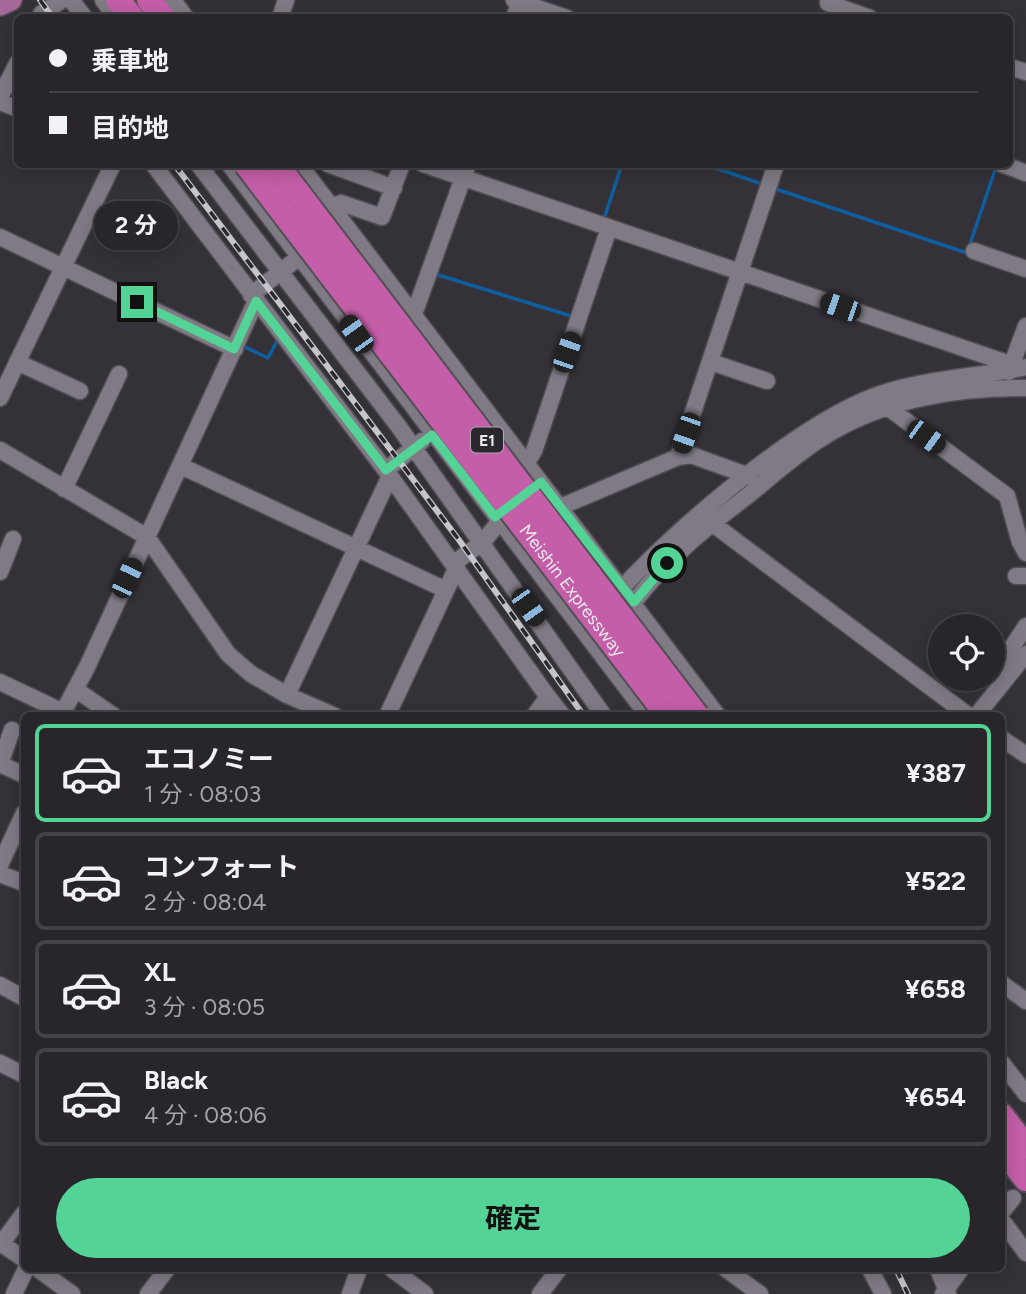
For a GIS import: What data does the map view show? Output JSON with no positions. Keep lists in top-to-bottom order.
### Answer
{
  "streets": {
    "highway": ["E1", "Meishin Expressway"]
  },
  "page": {
    "banner": ["乗車地", "目的地"],
    "bubble": "2 分",
    "list": [
      {
        "name": "エコノミー",
        "note": "1 分 · 08:03",
        "value": "¥387"
      },
      {
        "name": "コンフォート",
        "note": "2 分 · 08:04",
        "value": "¥522"
      },
      {
        "name": "XL",
        "note": "3 分 · 08:05",
        "value": "¥658"
      },
      {
        "name": "Black",
        "note": "4 分 · 08:06",
        "value": "¥654"
      }
    ],
    "buttons": "確定"
  }
}
